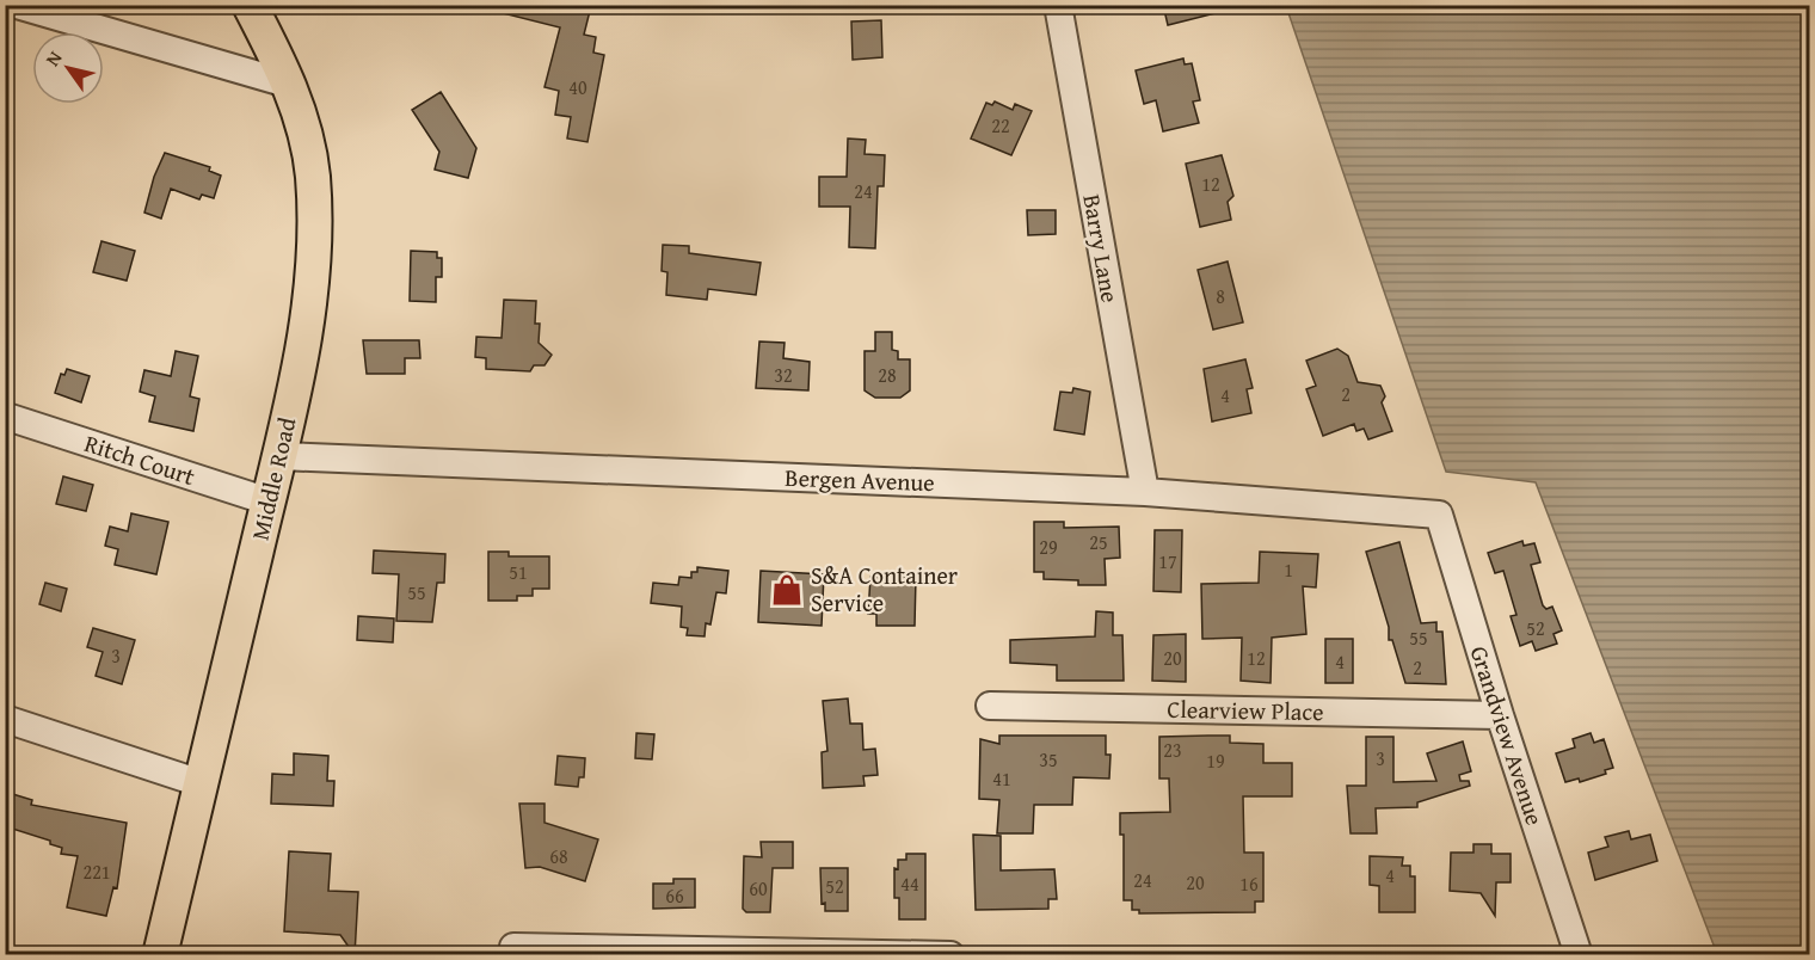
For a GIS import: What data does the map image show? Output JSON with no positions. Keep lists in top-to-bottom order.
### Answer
{
  "streets": {
    "main road": ["Middle Road"],
    "street": [
      "Barry Lane",
      "Ritch Court",
      "Bergen Avenue",
      "Clearview Place",
      "Grandview Avenue"
    ]
  },
  "crossings": [
    ["Barry Lane", "Bergen Avenue"],
    ["Ritch Court", "Middle Road"],
    ["Middle Road", "Bergen Avenue"],
    ["Bergen Avenue", "Grandview Avenue"],
    ["Clearview Place", "Grandview Avenue"]
  ],
  "places": {
    "shop": ["S&A Container Service"]
  },
  "house_numbers": [
    "40",
    "22",
    "12",
    "24",
    "8",
    "32",
    "28",
    "2",
    "4",
    "25",
    "29",
    "17",
    "1",
    "51",
    "55",
    "52",
    "55",
    "3",
    "20",
    "12",
    "4",
    "2",
    "23",
    "3",
    "35",
    "19",
    "41",
    "68",
    "221",
    "4",
    "24",
    "20",
    "44",
    "16",
    "52",
    "60",
    "66"
  ],
  "north": "top left"
}
